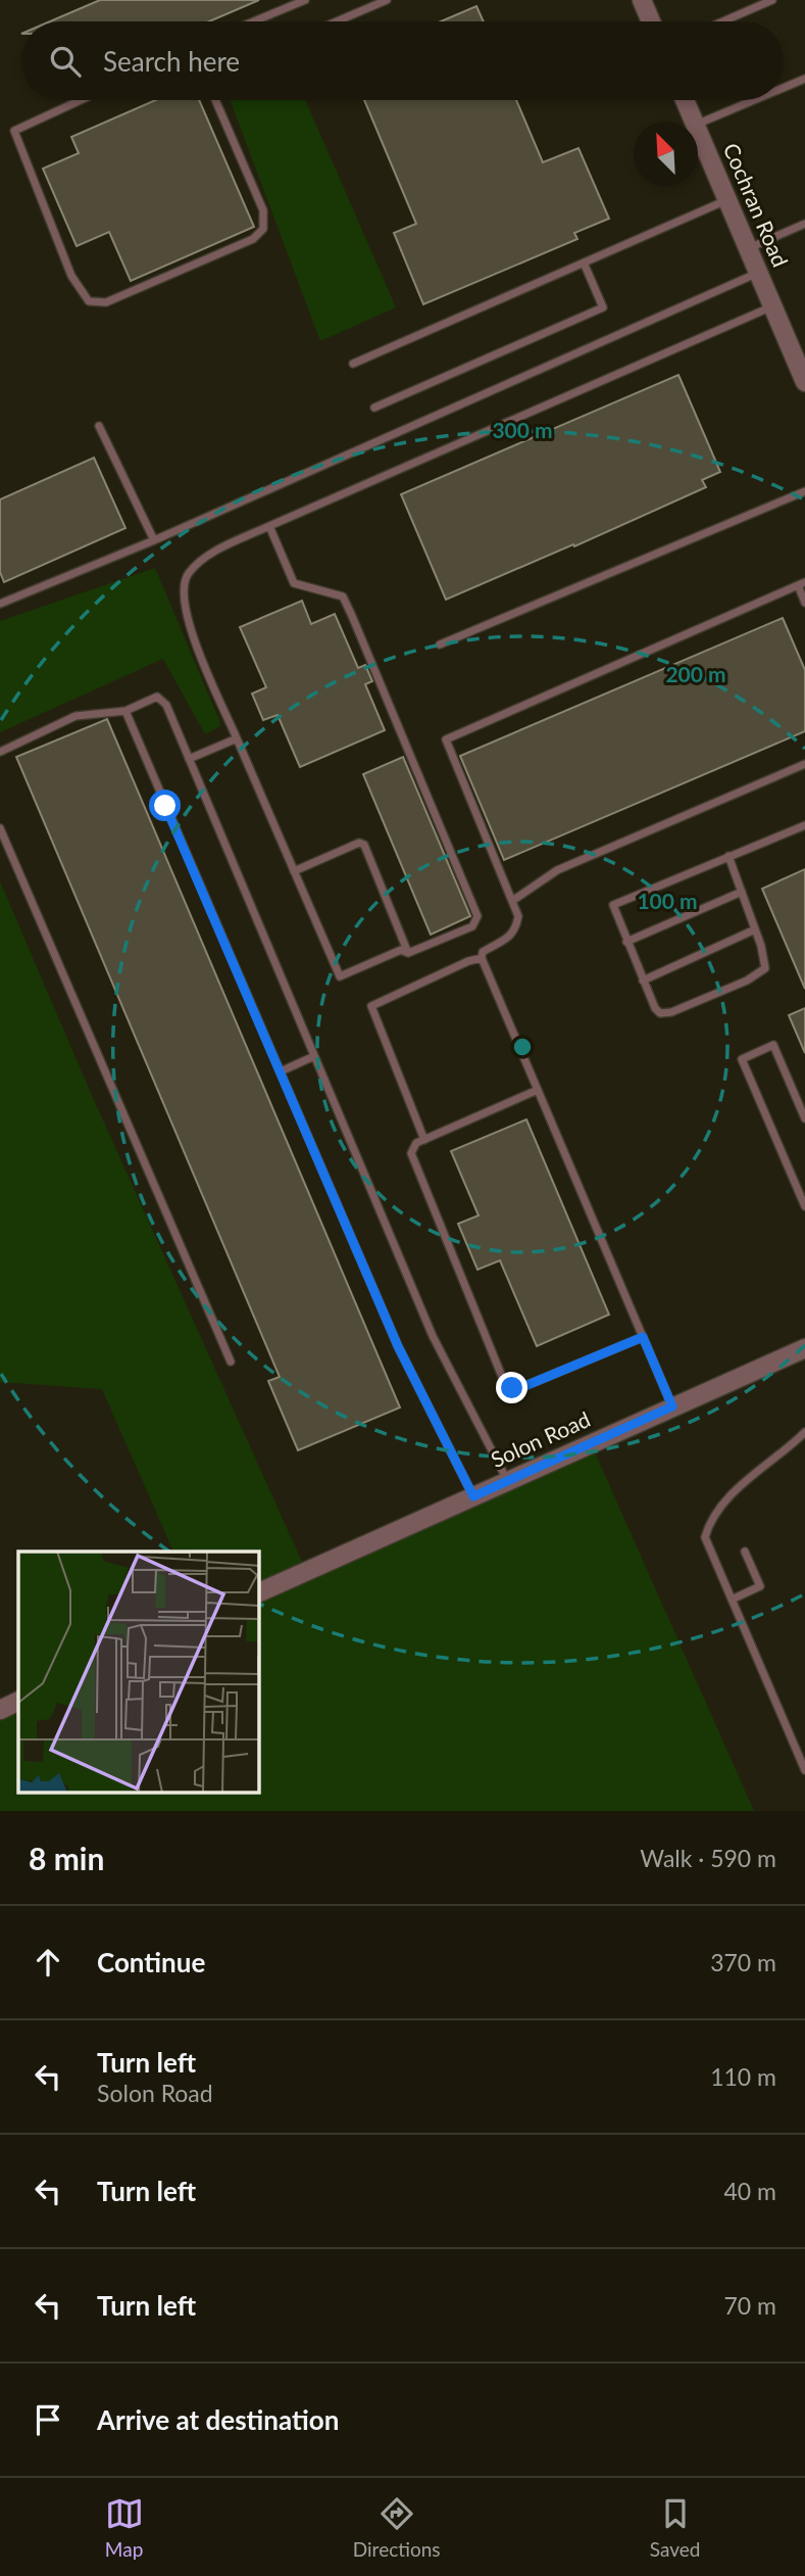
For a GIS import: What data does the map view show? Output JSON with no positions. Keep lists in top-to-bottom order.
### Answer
{
  "streets": {
    "street": ["Cochran Road", "Solon Road"]
  },
  "north": "top left",
  "page": {
    "search": "Search here",
    "heading": ["8 min", "Walk · 590 m"],
    "list": [
      ["Continue", "370 m"],
      ["Turn left", "Solon Road", "110 m"],
      ["Turn left", "40 m"],
      ["Turn left", "70 m"],
      "Arrive at destination"
    ],
    "nav": ["Map", "Directions", "Saved"]
  },
  "rings": ["300 m", "200 m", "100 m"]
}
